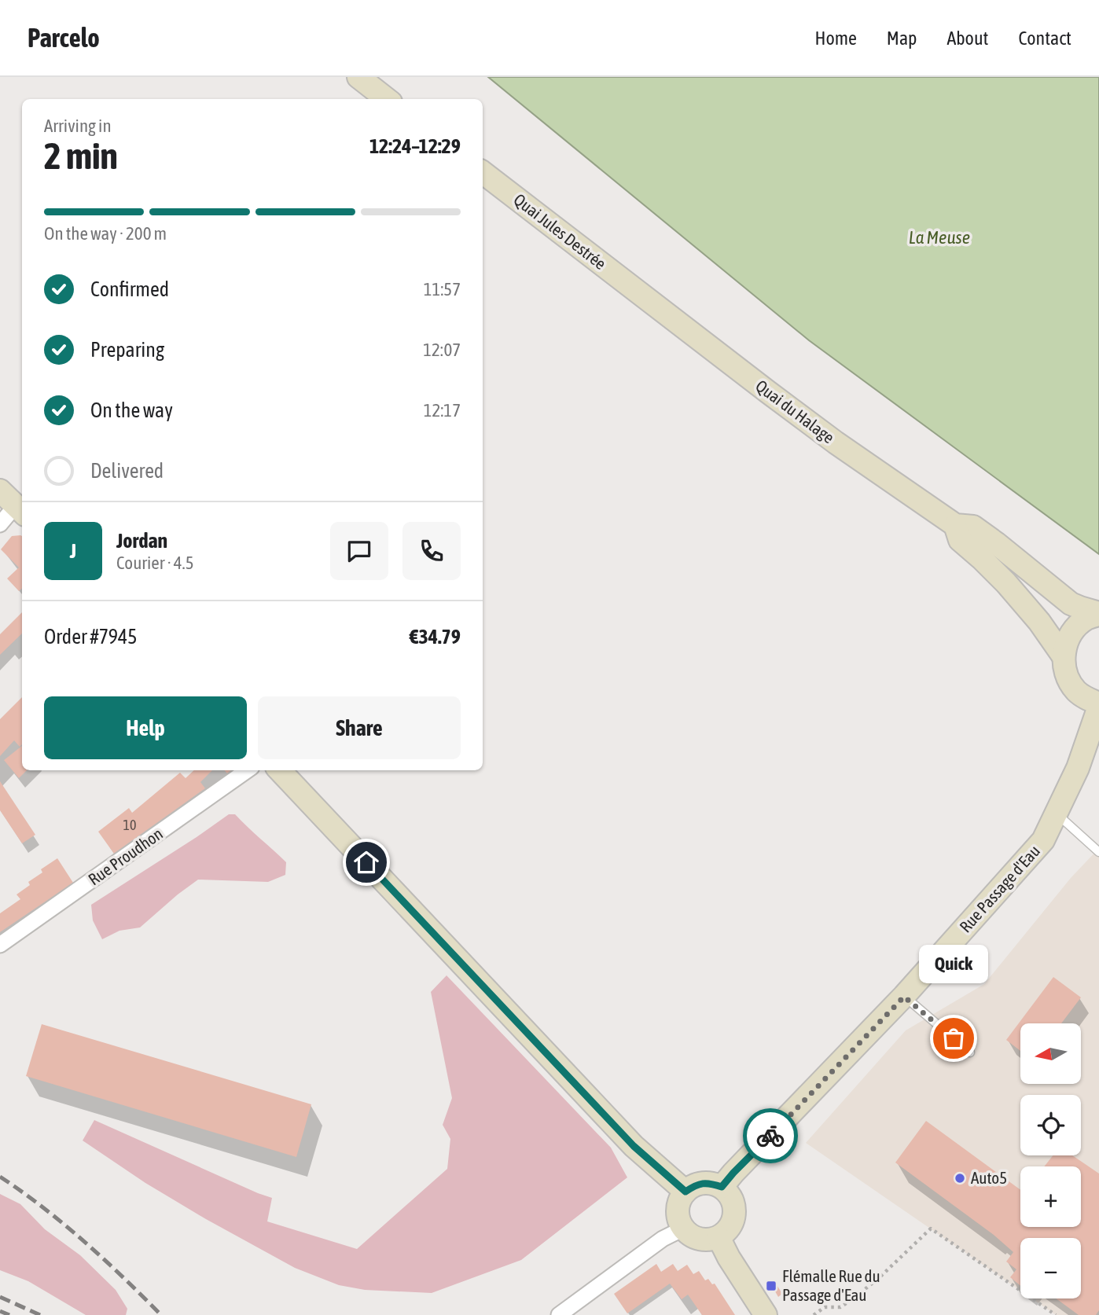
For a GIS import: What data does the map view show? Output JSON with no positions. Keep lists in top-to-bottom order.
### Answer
{
  "streets": {
    "street": [
      "Quai Jules Destrée",
      "Quai du Halage",
      "Rue Proudhon",
      "Rue Passage d'Eau"
    ]
  },
  "crossings": [
    ["Quai Jules Destrée", "Quai du Halage"],
    ["Quai du Halage", "Rue Passage d'Eau"]
  ],
  "water": ["La Meuse"],
  "places": {
    "other": ["Quick", "Auto5"],
    "transit": ["Flémalle Rue du Passage d'Eau"]
  },
  "house_numbers": ["10"],
  "north": "left",
  "page": {
    "header": "Parcelo",
    "nav": [
      "Home",
      "Map",
      "About",
      "Contact"
    ],
    "heading": ["2 min", "Arriving in", "12:24–12:29"],
    "panel": [
      "Jordan",
      "Courier · 4.5",
      "Order #7945",
      "€34.79"
    ],
    "bar": "On the way · 200 m",
    "list": [
      ["Confirmed", "11:57"],
      ["Preparing", "12:07"],
      ["On the way", "12:17"],
      "Delivered"
    ],
    "round": "J",
    "buttons": ["Help", "Share"],
    "bubble": "Quick",
    "map_buttons": ["+", "−"]
  }
}
